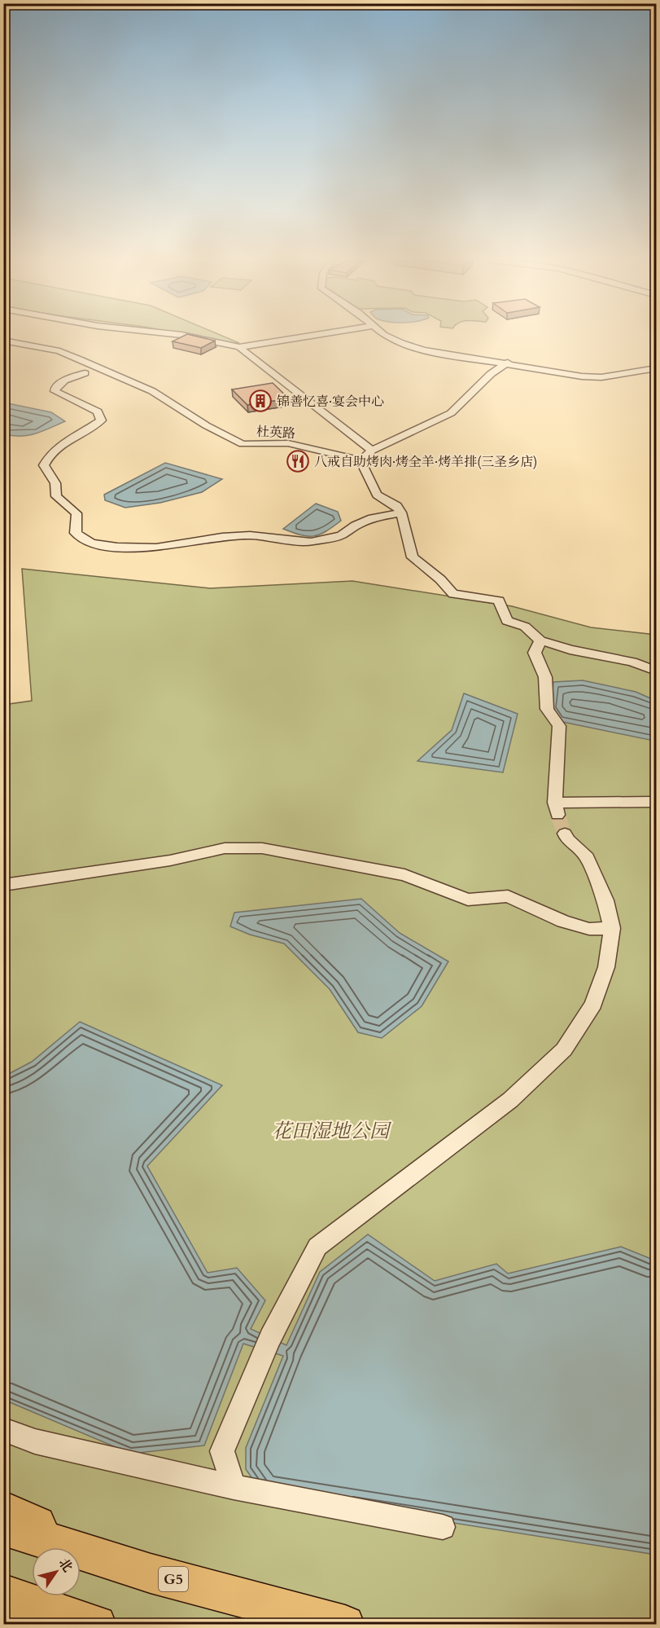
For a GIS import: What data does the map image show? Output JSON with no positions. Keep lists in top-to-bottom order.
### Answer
{
  "streets": {
    "highway": ["G5"],
    "street": ["杜英路"]
  },
  "parks": ["花田湿地公园"],
  "places": {
    "building": ["锦善忆喜·宴会中心"],
    "restaurant": ["八戒自助烤肉·烤全羊·烤羊排(三圣乡店)"]
  },
  "north": "top right"
}
